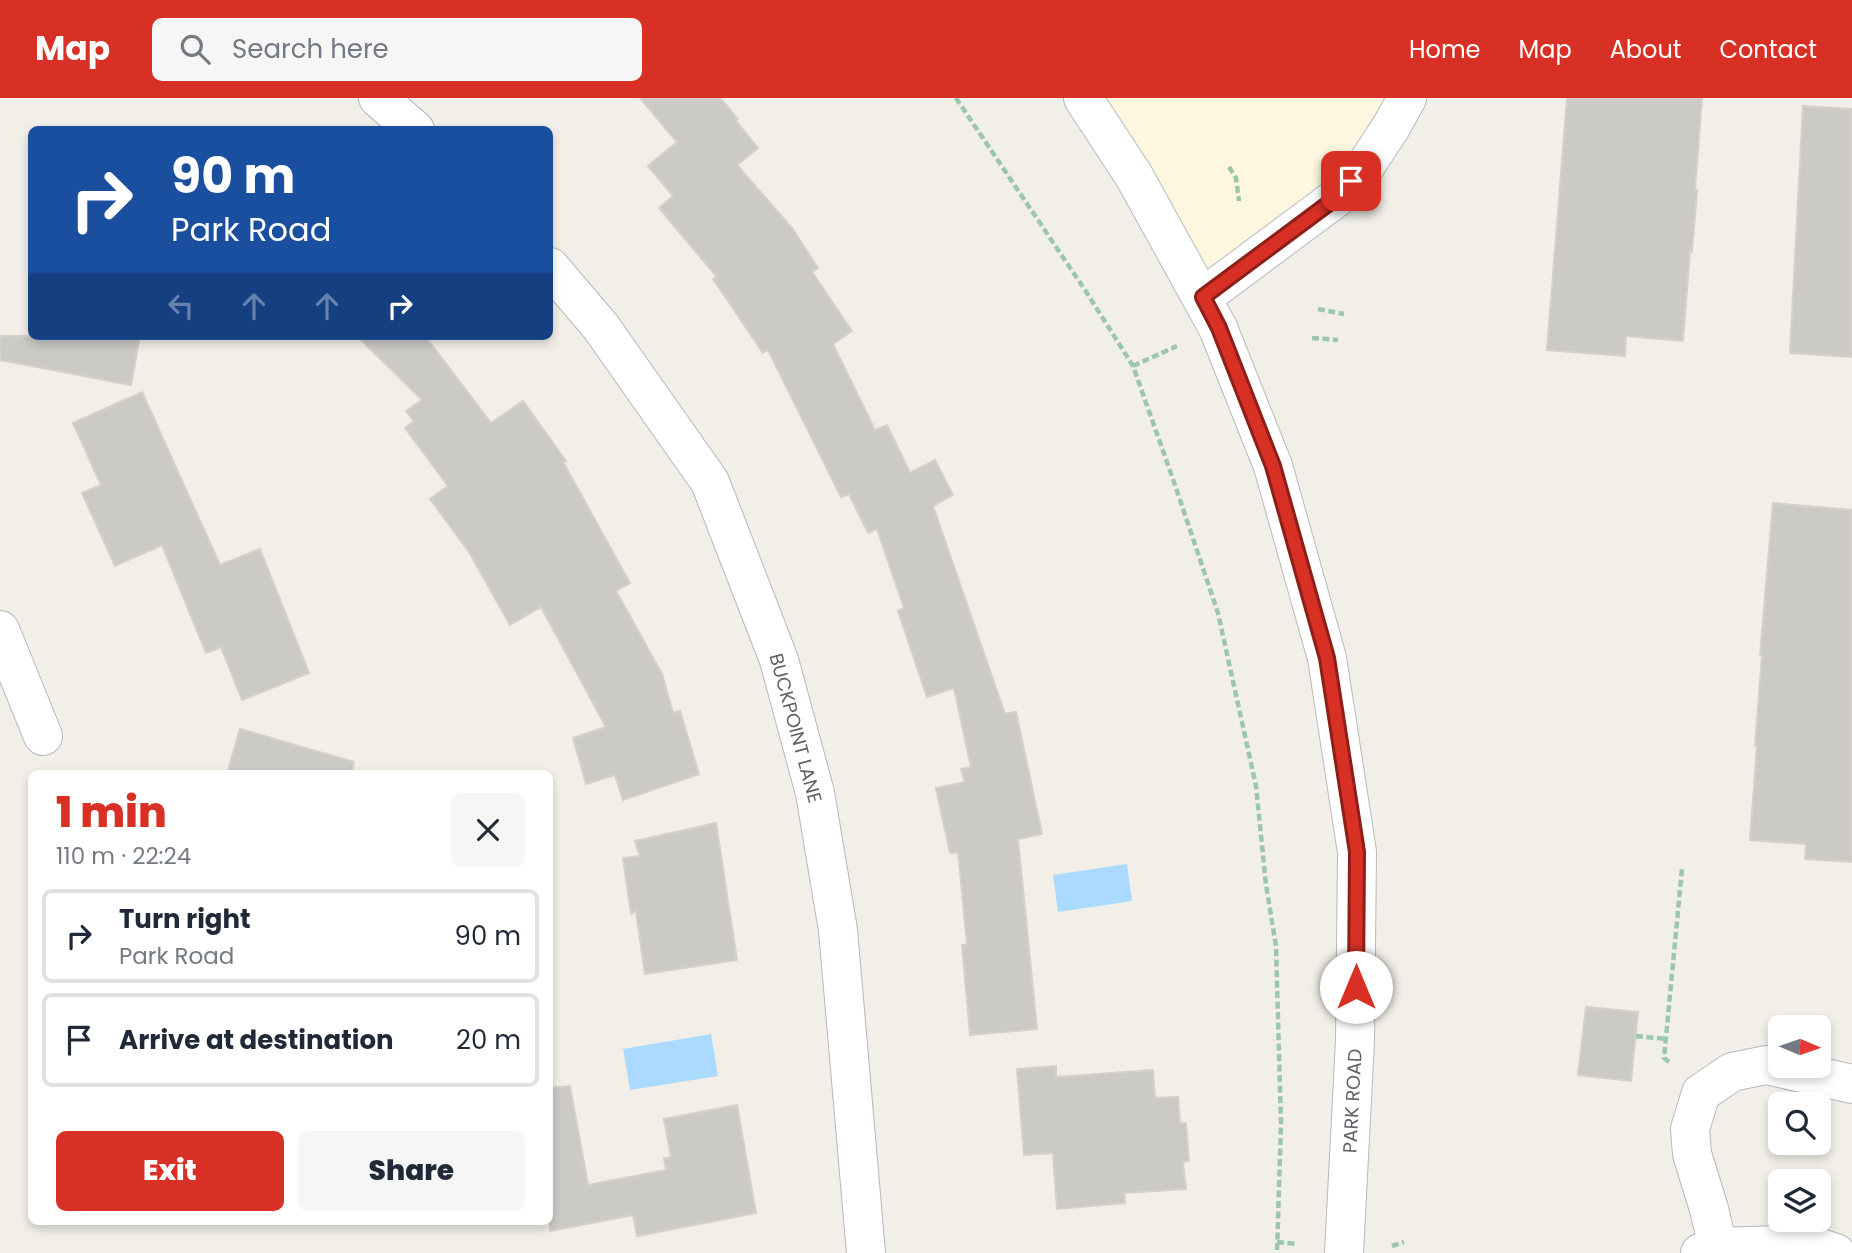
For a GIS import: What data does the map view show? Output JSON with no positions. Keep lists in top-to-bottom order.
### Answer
{
  "streets": {
    "street": ["BUCKPOINT LANE", "PARK ROAD"]
  },
  "north": "right",
  "page": {
    "header": "Map",
    "search": "Search here",
    "nav": [
      "Home",
      "Map",
      "About",
      "Contact"
    ],
    "turn": ["90 m", "Park Road"],
    "heading": ["1 min", "110 m · 22:24"],
    "list": [
      {
        "name": "Turn right",
        "note": "Park Road",
        "value": "90 m"
      },
      {
        "name": "Arrive at destination",
        "value": "20 m"
      }
    ],
    "buttons": ["Exit", "Share"]
  }
}
